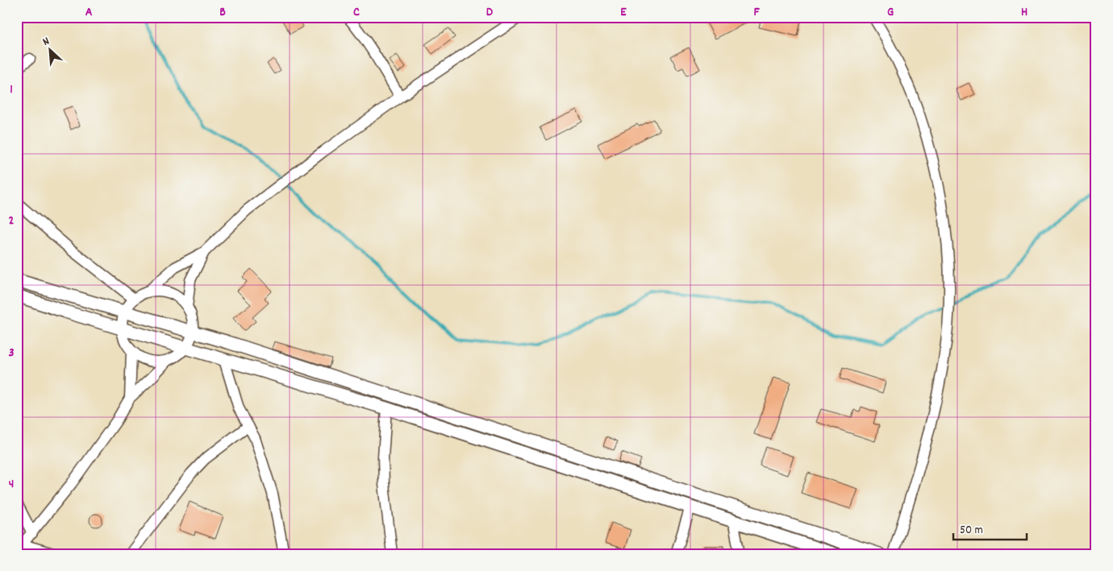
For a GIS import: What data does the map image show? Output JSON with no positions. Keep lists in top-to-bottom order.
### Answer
{
  "scale_bar": "50 m",
  "north": "top left",
  "grid": {
    "columns": [
      "A",
      "B",
      "C",
      "D",
      "E",
      "F",
      "G",
      "H"
    ],
    "rows": [
      "1",
      "2",
      "3",
      "4"
    ]
  }
}
